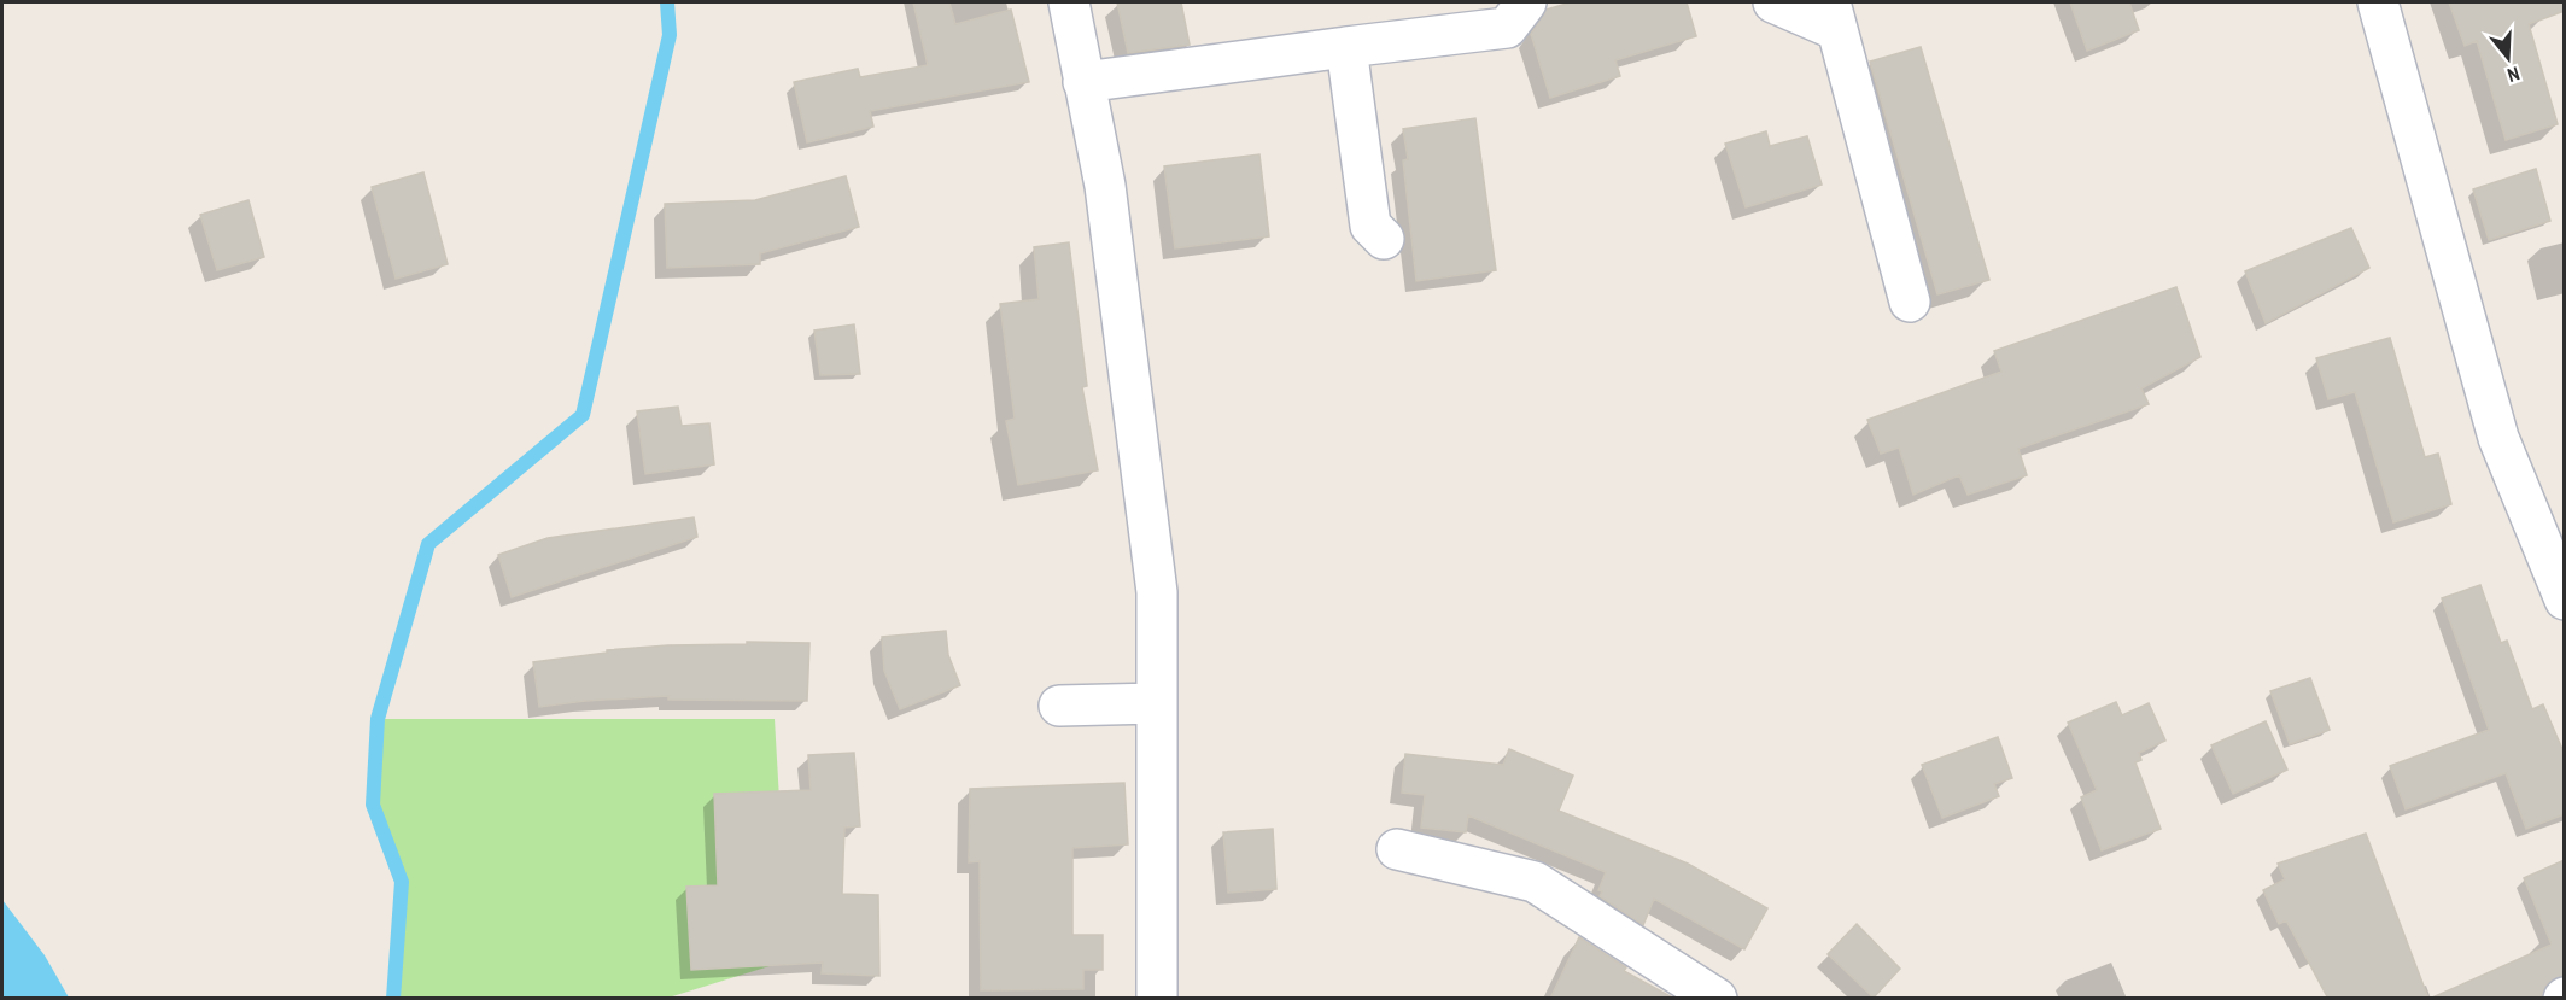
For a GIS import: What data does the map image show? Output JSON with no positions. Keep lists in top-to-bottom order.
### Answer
{
  "north": "bottom"
}
